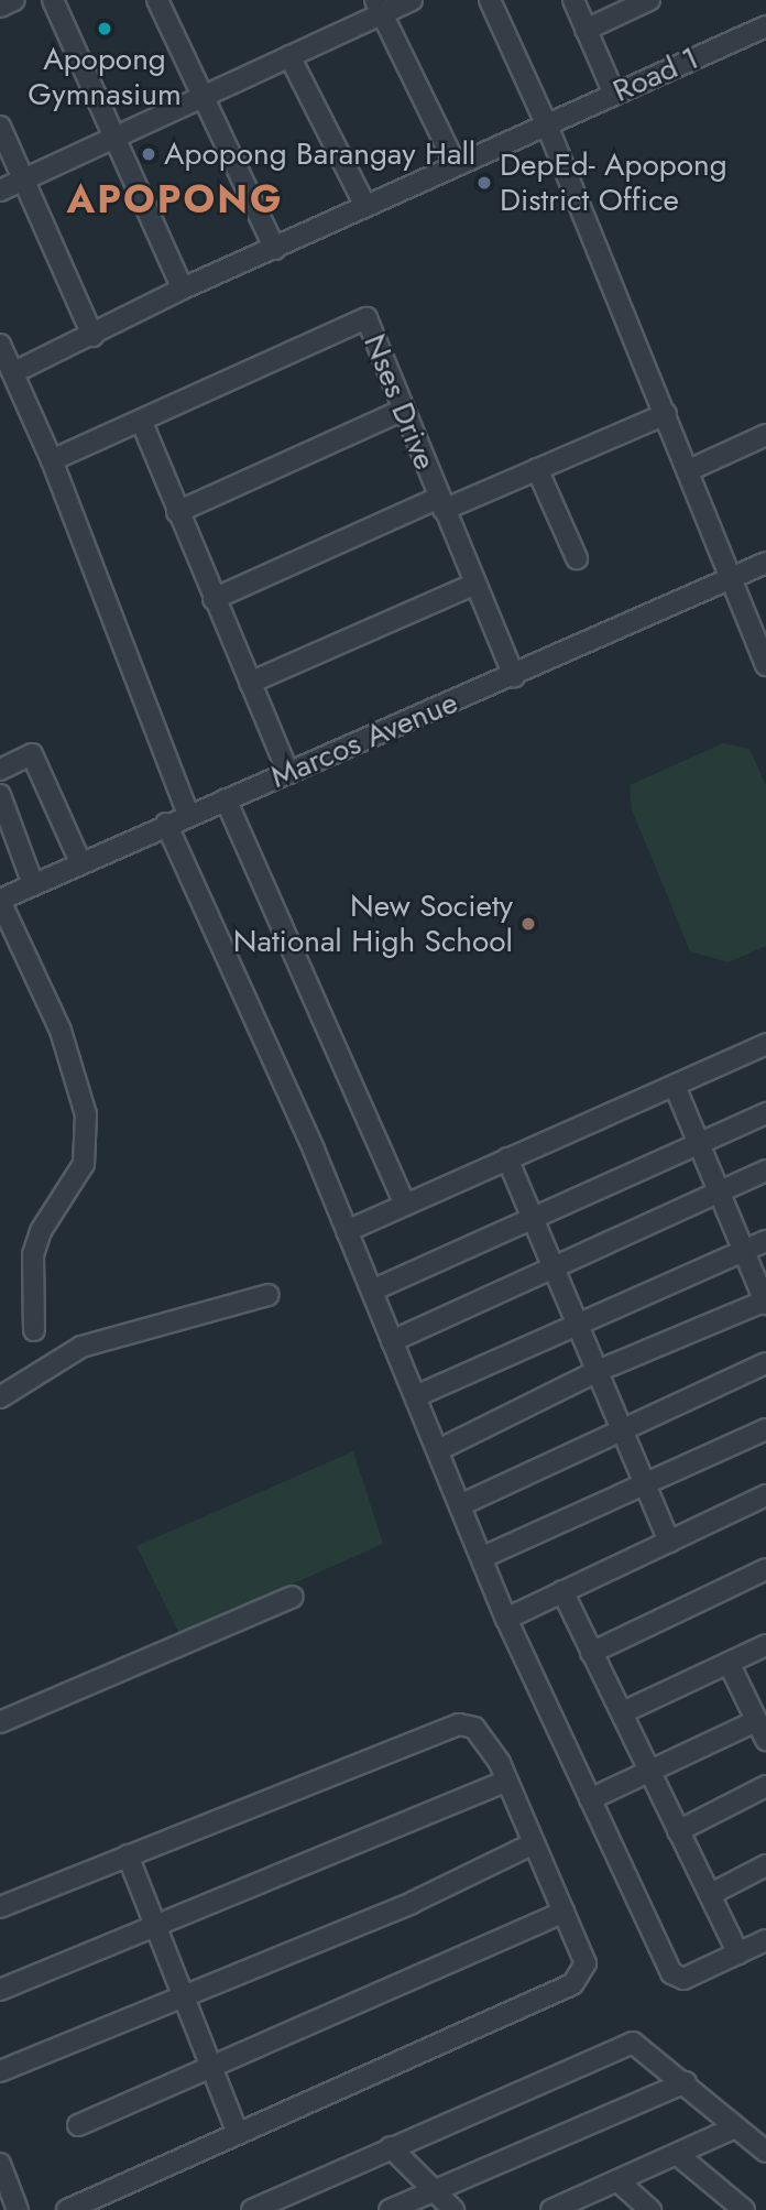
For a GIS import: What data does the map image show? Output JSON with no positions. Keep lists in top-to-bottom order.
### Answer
{
  "streets": {
    "street": ["Road 1", "Nses Drive", "Marcos Avenue"]
  },
  "crossings": [
    ["Nses Drive", "Marcos Avenue"]
  ],
  "districts": ["APOPONG"],
  "places": [
    "Apopong Gymnasium",
    "Apopong Barangay Hall",
    "DepEd- Apopong District Office",
    "New Society National High School"
  ]
}
